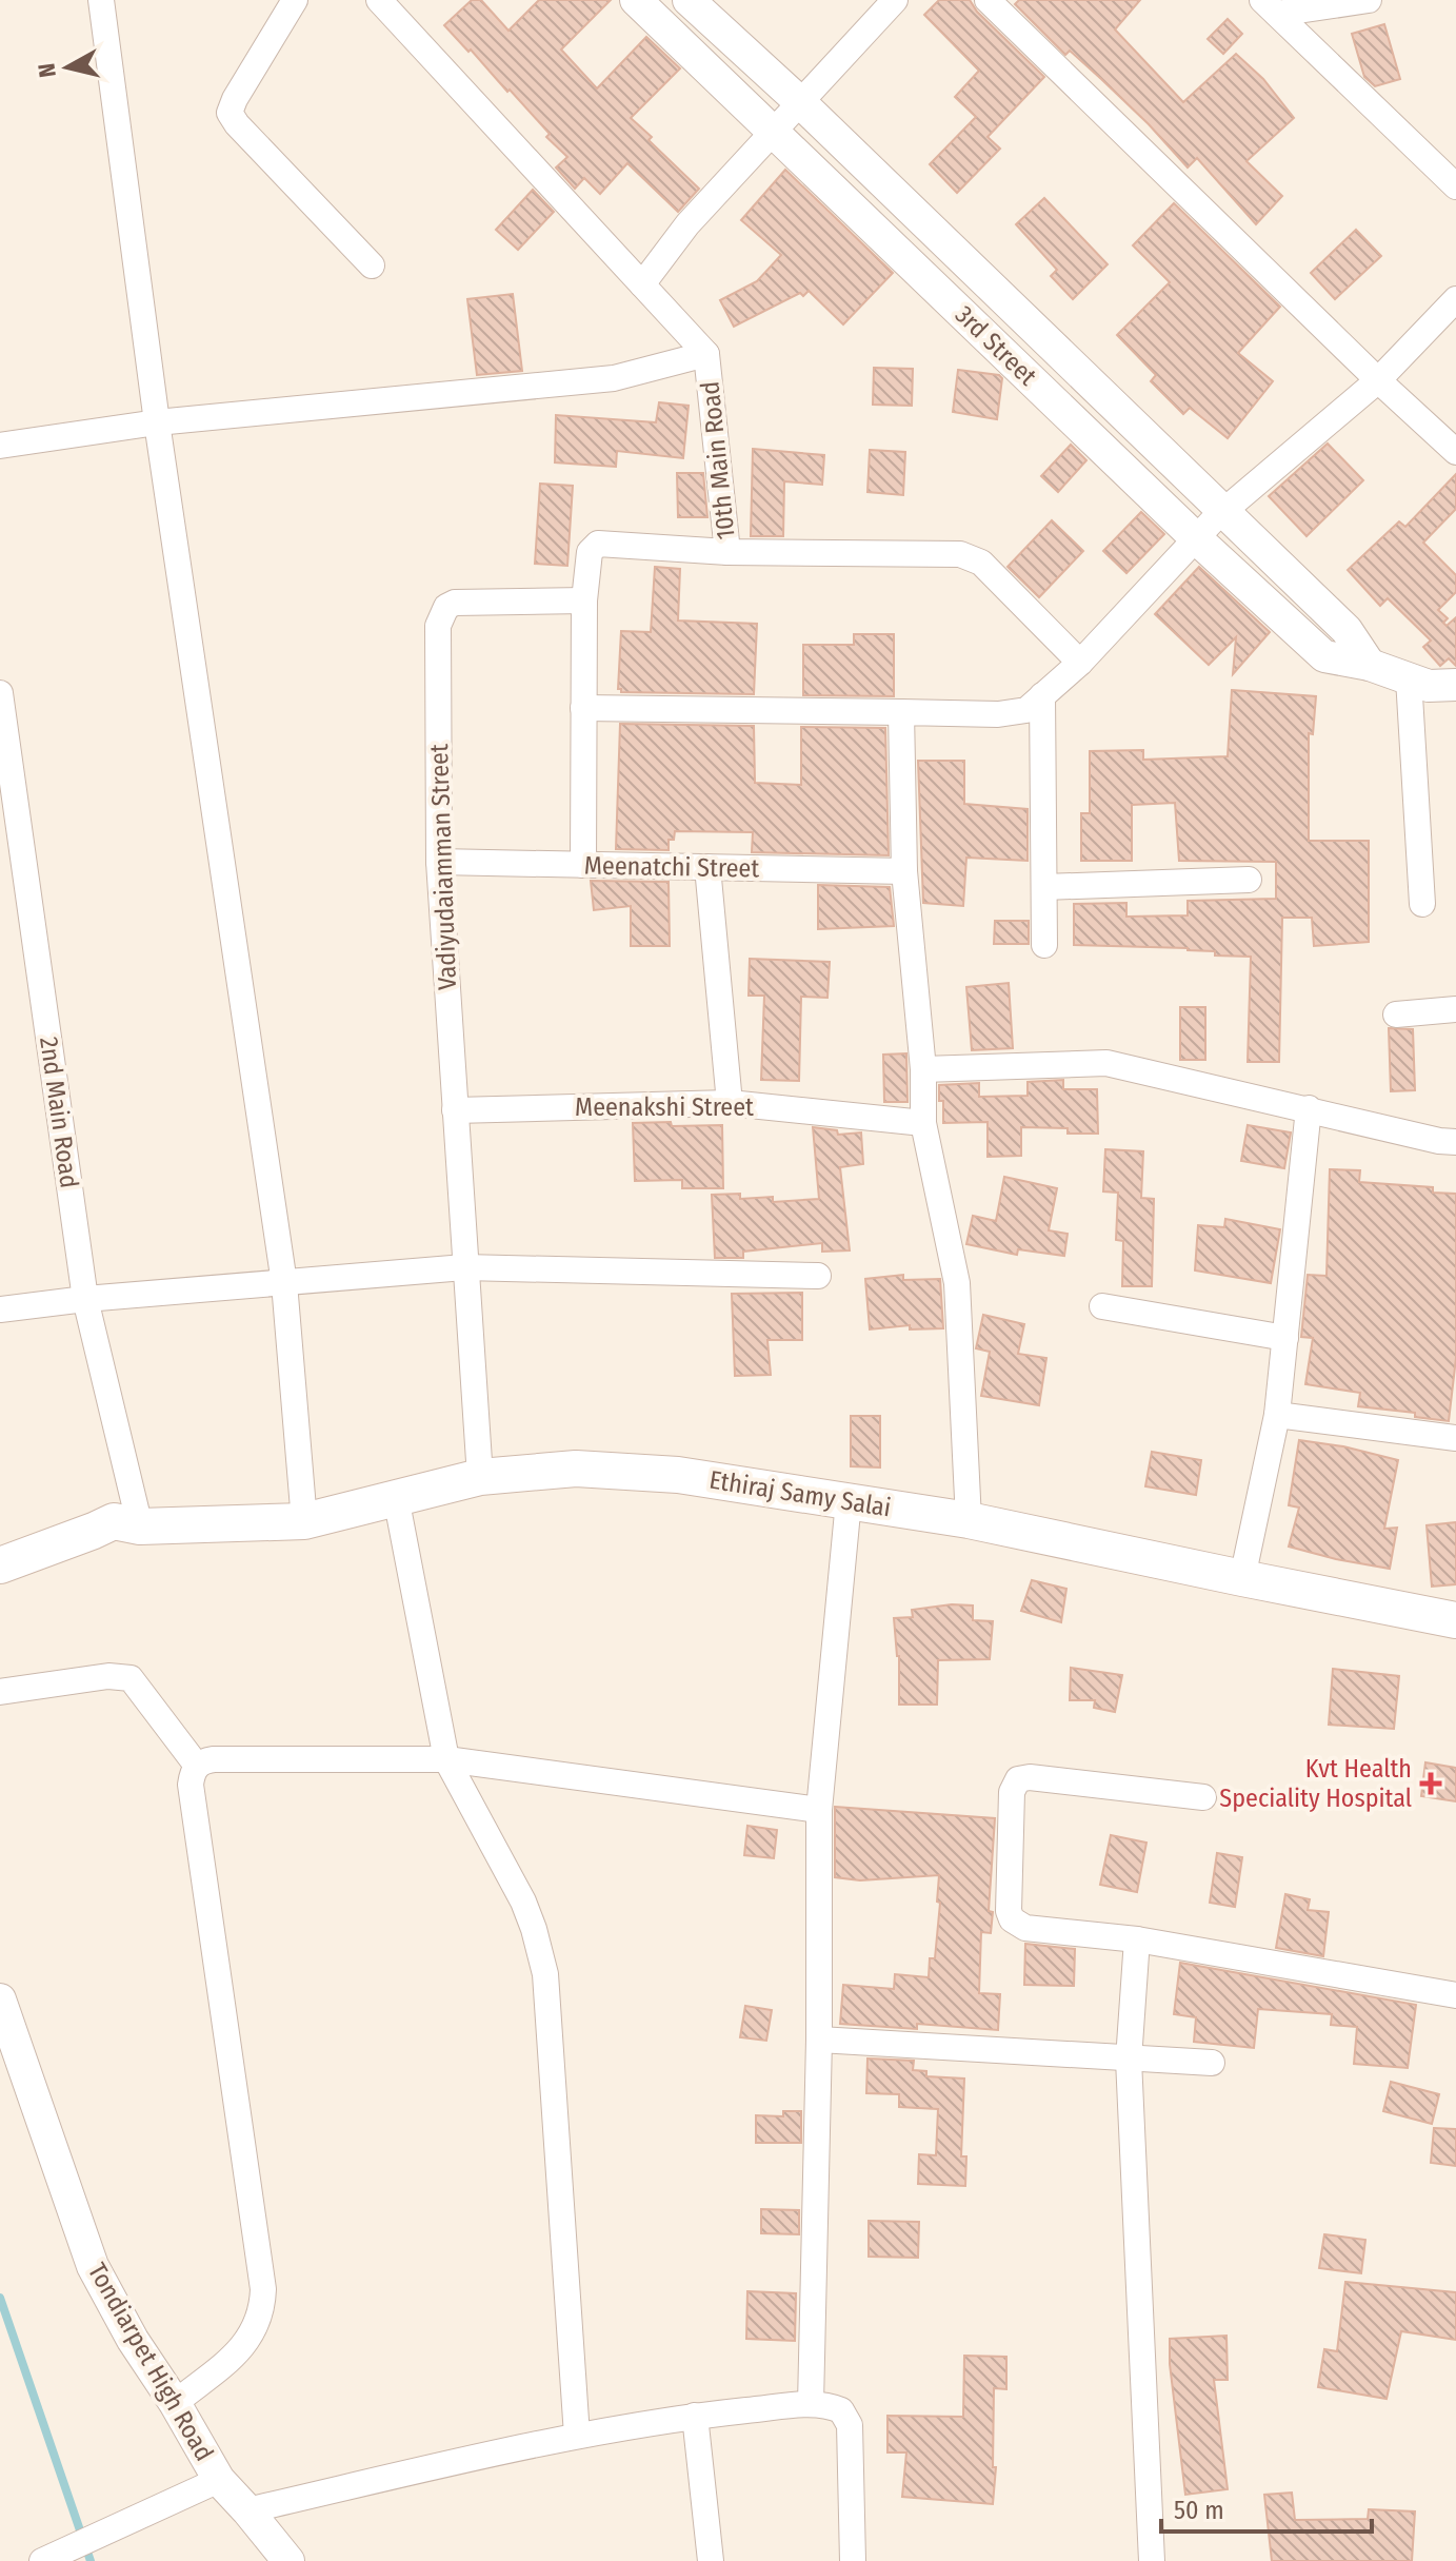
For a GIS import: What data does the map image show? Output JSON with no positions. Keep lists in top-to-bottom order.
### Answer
{
  "streets": {
    "main road": ["Ethiraj Samy Salai"],
    "street": [
      "3rd Street",
      "10th Main Road",
      "Vadiyudaiamman Street",
      "Meenatchi Street",
      "Meenakshi Street",
      "2nd Main Road",
      "Tondiarpet High Road"
    ]
  },
  "crossings": [
    ["Vadiyudaiamman Street", "Meenatchi Street"],
    ["Vadiyudaiamman Street", "Meenakshi Street"],
    ["Vadiyudaiamman Street", "Ethiraj Samy Salai"],
    ["2nd Main Road", "Ethiraj Samy Salai"]
  ],
  "places": {
    "health": ["Kvt Health Speciality Hospital"]
  },
  "scale_bar": "50 m",
  "north": "left"
}
